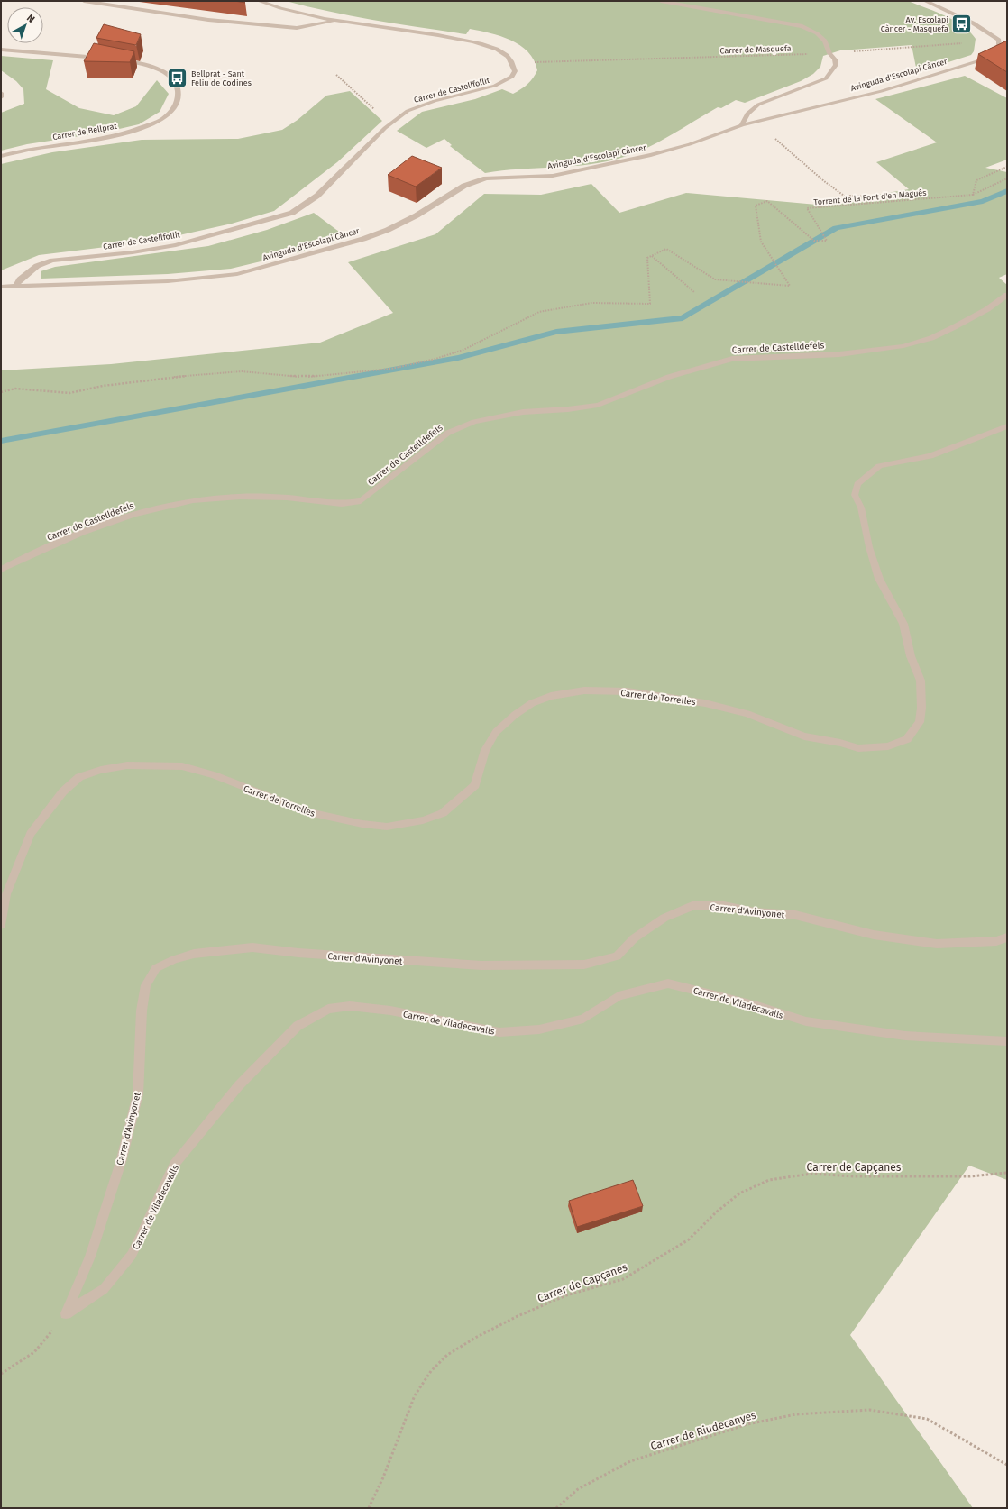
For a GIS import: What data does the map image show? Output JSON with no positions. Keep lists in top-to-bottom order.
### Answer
{
  "streets": {
    "street": [
      "Avinguda d'Escolapi Càncer",
      "Carrer de Castellfollit",
      "Carrer de Bellprat",
      "Carrer de Castelldefels",
      "Carrer de Torrelles",
      "Carrer d'Avinyonet",
      "Carrer de Viladecavalls"
    ],
    "path": [
      "Carrer de Masquefa",
      "Torrent de la Font d'en Magués",
      "Carrer de Capçanes",
      "Carrer de Riudecanyes"
    ]
  },
  "crossings": [
    ["Carrer de Masquefa", "Avinguda d'Escolapi Càncer"],
    ["Carrer de Masquefa", "Carrer de Castellfollit"],
    ["Avinguda d'Escolapi Càncer", "Carrer de Castellfollit"],
    ["Carrer d'Avinyonet", "Carrer de Viladecavalls"]
  ],
  "places": {
    "bus stop": ["Av. Escolapi Càncer - Masquefa", "Bellprat - Sant Feliu de Codines"]
  },
  "north": "top right"
}
